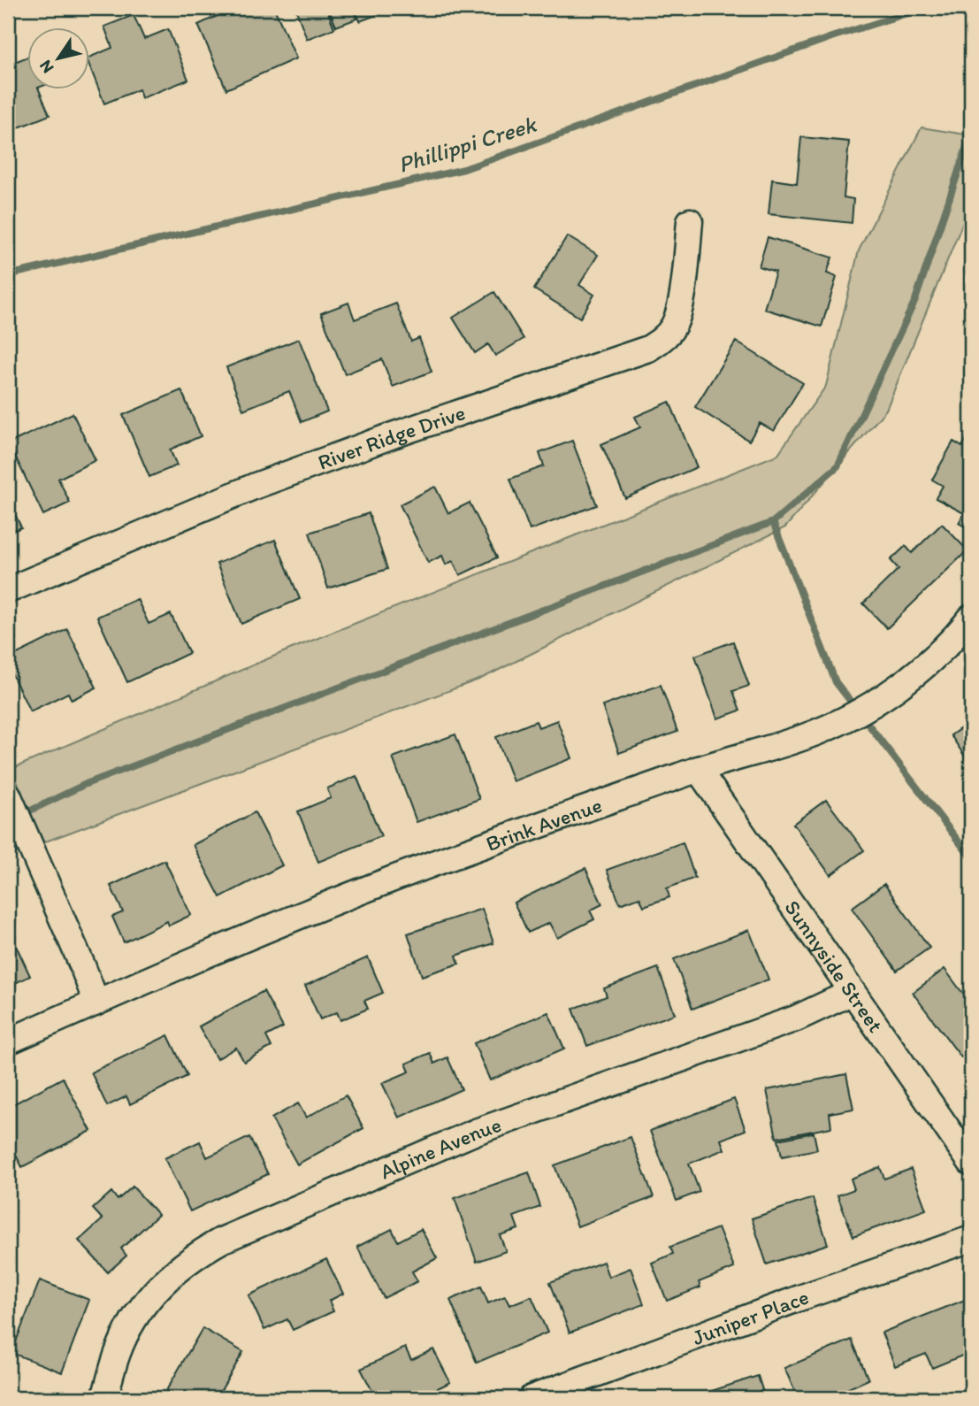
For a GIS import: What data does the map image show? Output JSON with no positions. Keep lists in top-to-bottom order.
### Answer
{
  "streets": {
    "street": [
      "River Ridge Drive",
      "Brink Avenue",
      "Sunnyside Street",
      "Alpine Avenue",
      "Juniper Place"
    ]
  },
  "crossings": [
    ["Brink Avenue", "Sunnyside Street"],
    ["Sunnyside Street", "Alpine Avenue"]
  ],
  "water": ["Phillippi Creek"],
  "north": "bottom left"
}
